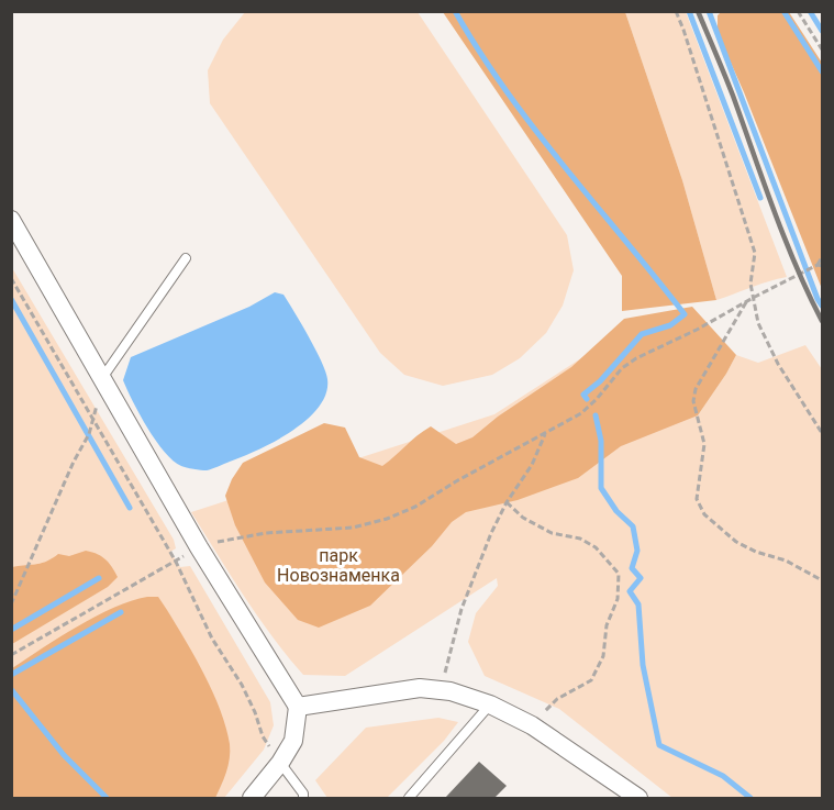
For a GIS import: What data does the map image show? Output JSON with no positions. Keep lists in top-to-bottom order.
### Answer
{
  "parks": ["парк Новознаменка"]
}
